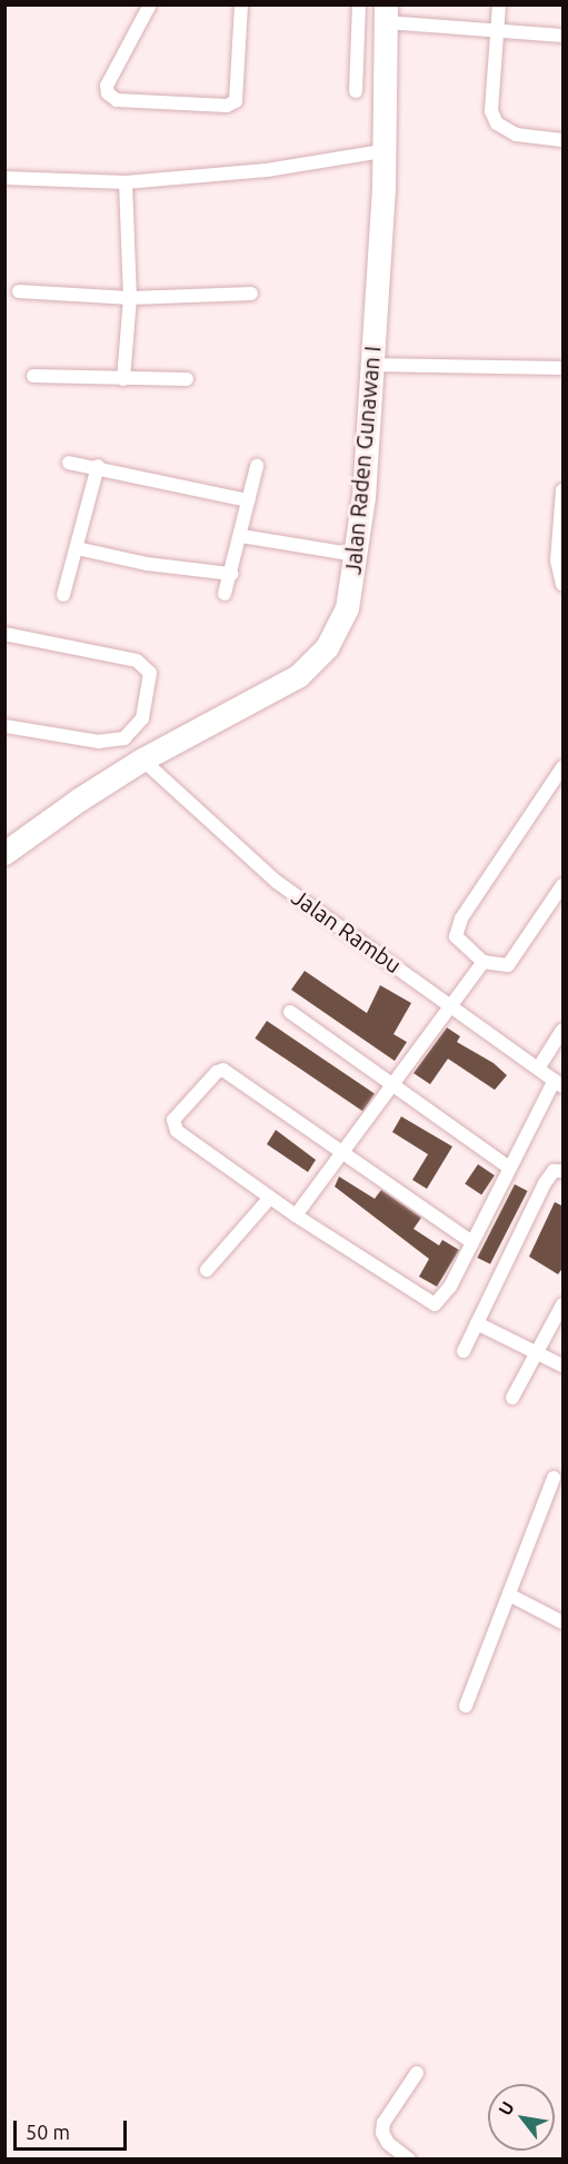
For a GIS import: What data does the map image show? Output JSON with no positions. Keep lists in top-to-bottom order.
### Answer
{
  "streets": {
    "highway": ["Jalan Raden Gunawan I"],
    "street": ["Jalan Rambu"]
  },
  "crossings": [
    ["Jalan Raden Gunawan I", "Jalan Rambu"]
  ],
  "scale_bar": "50 m",
  "north": "top left"
}
